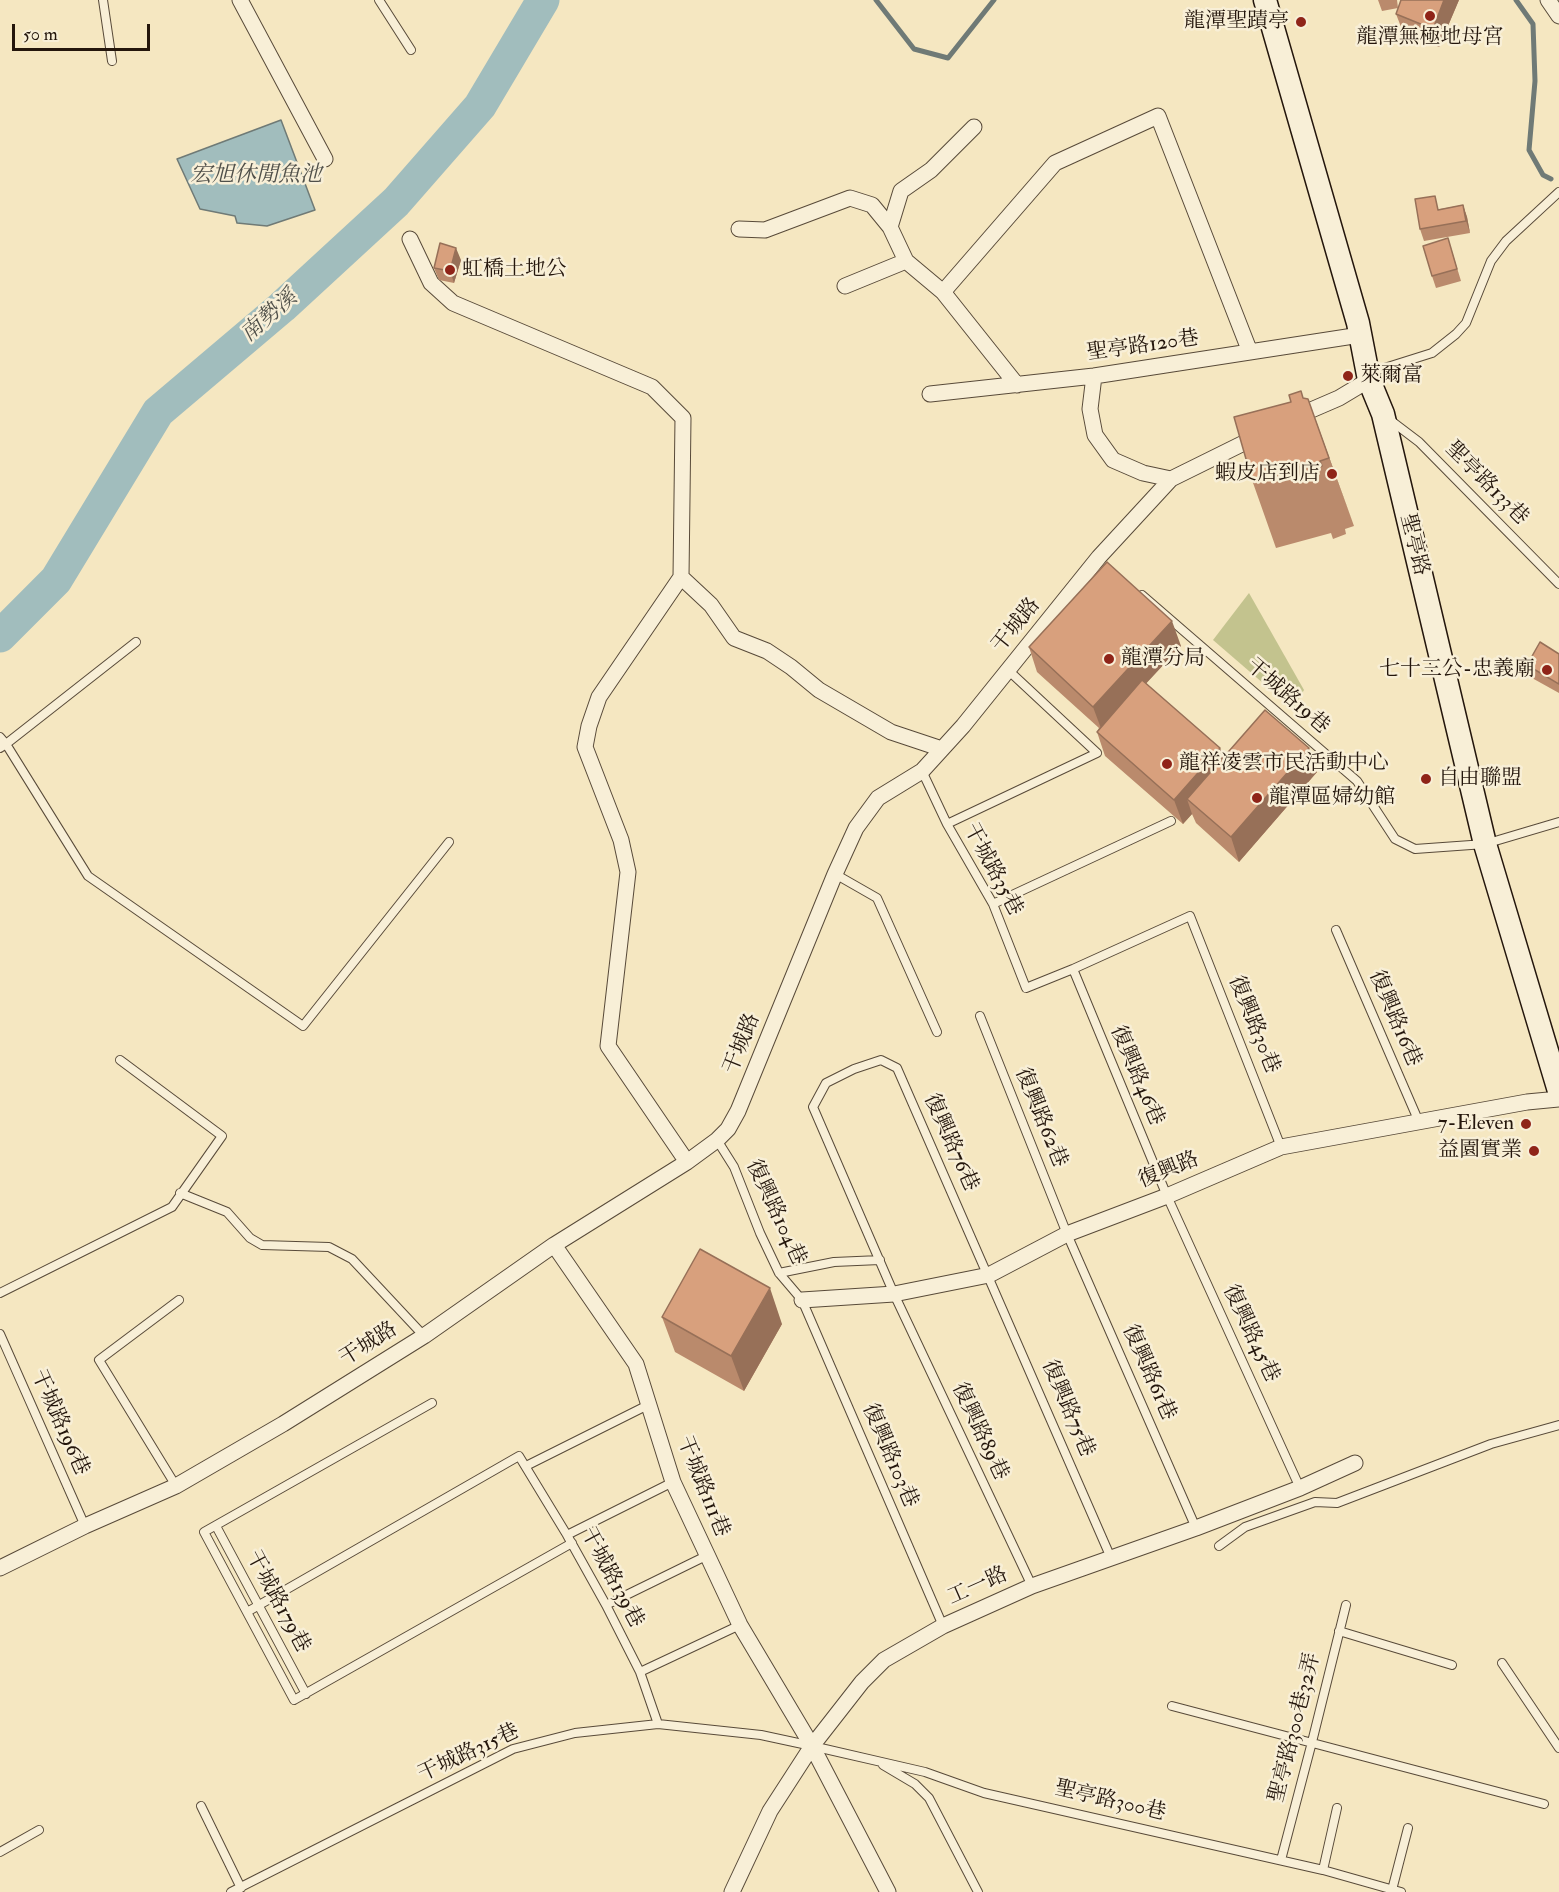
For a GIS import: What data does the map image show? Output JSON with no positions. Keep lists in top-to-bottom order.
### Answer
{
  "streets": {
    "street": [
      "聖亭路120巷",
      "聖亭路",
      "干城路",
      "復興路",
      "干城路111巷",
      "工一路"
    ],
    "lane": [
      "聖亭路133巷",
      "干城路19巷",
      "干城路35巷",
      "復興路16巷",
      "復興路30巷",
      "復興路46巷",
      "復興路62巷",
      "復興路76巷",
      "復興路104巷",
      "復興路45巷",
      "復興路61巷",
      "復興路75巷",
      "干城路196巷",
      "復興路89巷",
      "復興路103巷",
      "干城路139巷",
      "干城路179巷",
      "聖亭路300巷32弄",
      "干城路315巷",
      "聖亭路300巷"
    ]
  },
  "crossings": [
    ["聖亭路120巷", "聖亭路"],
    ["聖亭路133巷", "聖亭路"],
    ["聖亭路", "干城路"],
    ["聖亭路", "干城路19巷"],
    ["干城路", "干城路35巷"],
    ["干城路", "復興路104巷"],
    ["干城路", "干城路196巷"],
    ["干城路", "干城路111巷"],
    ["干城路35巷", "復興路30巷"],
    ["干城路35巷", "復興路46巷"],
    ["復興路16巷", "復興路"],
    ["復興路30巷", "復興路46巷"],
    ["復興路30巷", "復興路"],
    ["復興路46巷", "復興路"],
    ["復興路46巷", "復興路45巷"],
    ["復興路62巷", "復興路"],
    ["復興路62巷", "復興路61巷"],
    ["復興路76巷", "復興路"],
    ["復興路76巷", "復興路75巷"],
    ["復興路76巷", "復興路89巷"],
    ["復興路", "復興路104巷"],
    ["復興路", "復興路45巷"],
    ["復興路", "復興路61巷"],
    ["復興路", "復興路75巷"],
    ["復興路", "復興路89巷"],
    ["復興路", "復興路103巷"],
    ["復興路104巷", "復興路103巷"],
    ["復興路45巷", "工一路"],
    ["復興路61巷", "工一路"],
    ["復興路75巷", "工一路"],
    ["復興路89巷", "工一路"],
    ["復興路103巷", "工一路"],
    ["干城路111巷", "工一路"],
    ["干城路111巷", "干城路315巷"],
    ["干城路111巷", "聖亭路300巷"],
    ["干城路139巷", "干城路179巷"],
    ["干城路139巷", "干城路315巷"],
    ["工一路", "干城路315巷"],
    ["工一路", "聖亭路300巷"],
    ["聖亭路300巷32弄", "聖亭路300巷"],
    ["干城路315巷", "聖亭路300巷"]
  ],
  "water": ["宏旭休閒魚池", "南勢溪"],
  "places": [
    "龍潭無極地母宮",
    "龍潭聖蹟亭",
    "虹橋土地公",
    "萊爾富",
    "蝦皮店到店",
    "龍潭分局",
    "七十三公-忠義廟",
    "龍祥凌雲市民活動中心",
    "自由聯盟",
    "龍潭區婦幼館",
    "7-Eleven",
    "益園實業"
  ],
  "scale_bar": "50 m"
}
